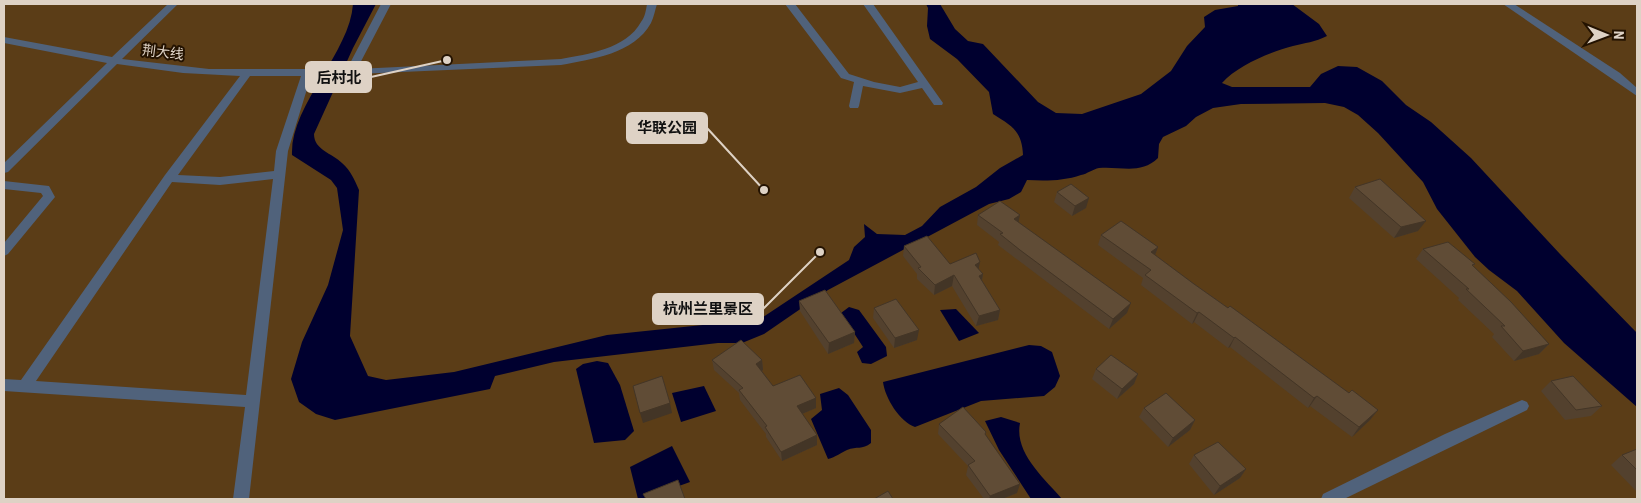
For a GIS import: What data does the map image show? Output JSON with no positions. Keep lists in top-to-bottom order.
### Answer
{
  "streets": {
    "street": ["荆大线"]
  },
  "places": ["后村北", "华联公园", "杭州兰里景区"],
  "north": "right"
}
